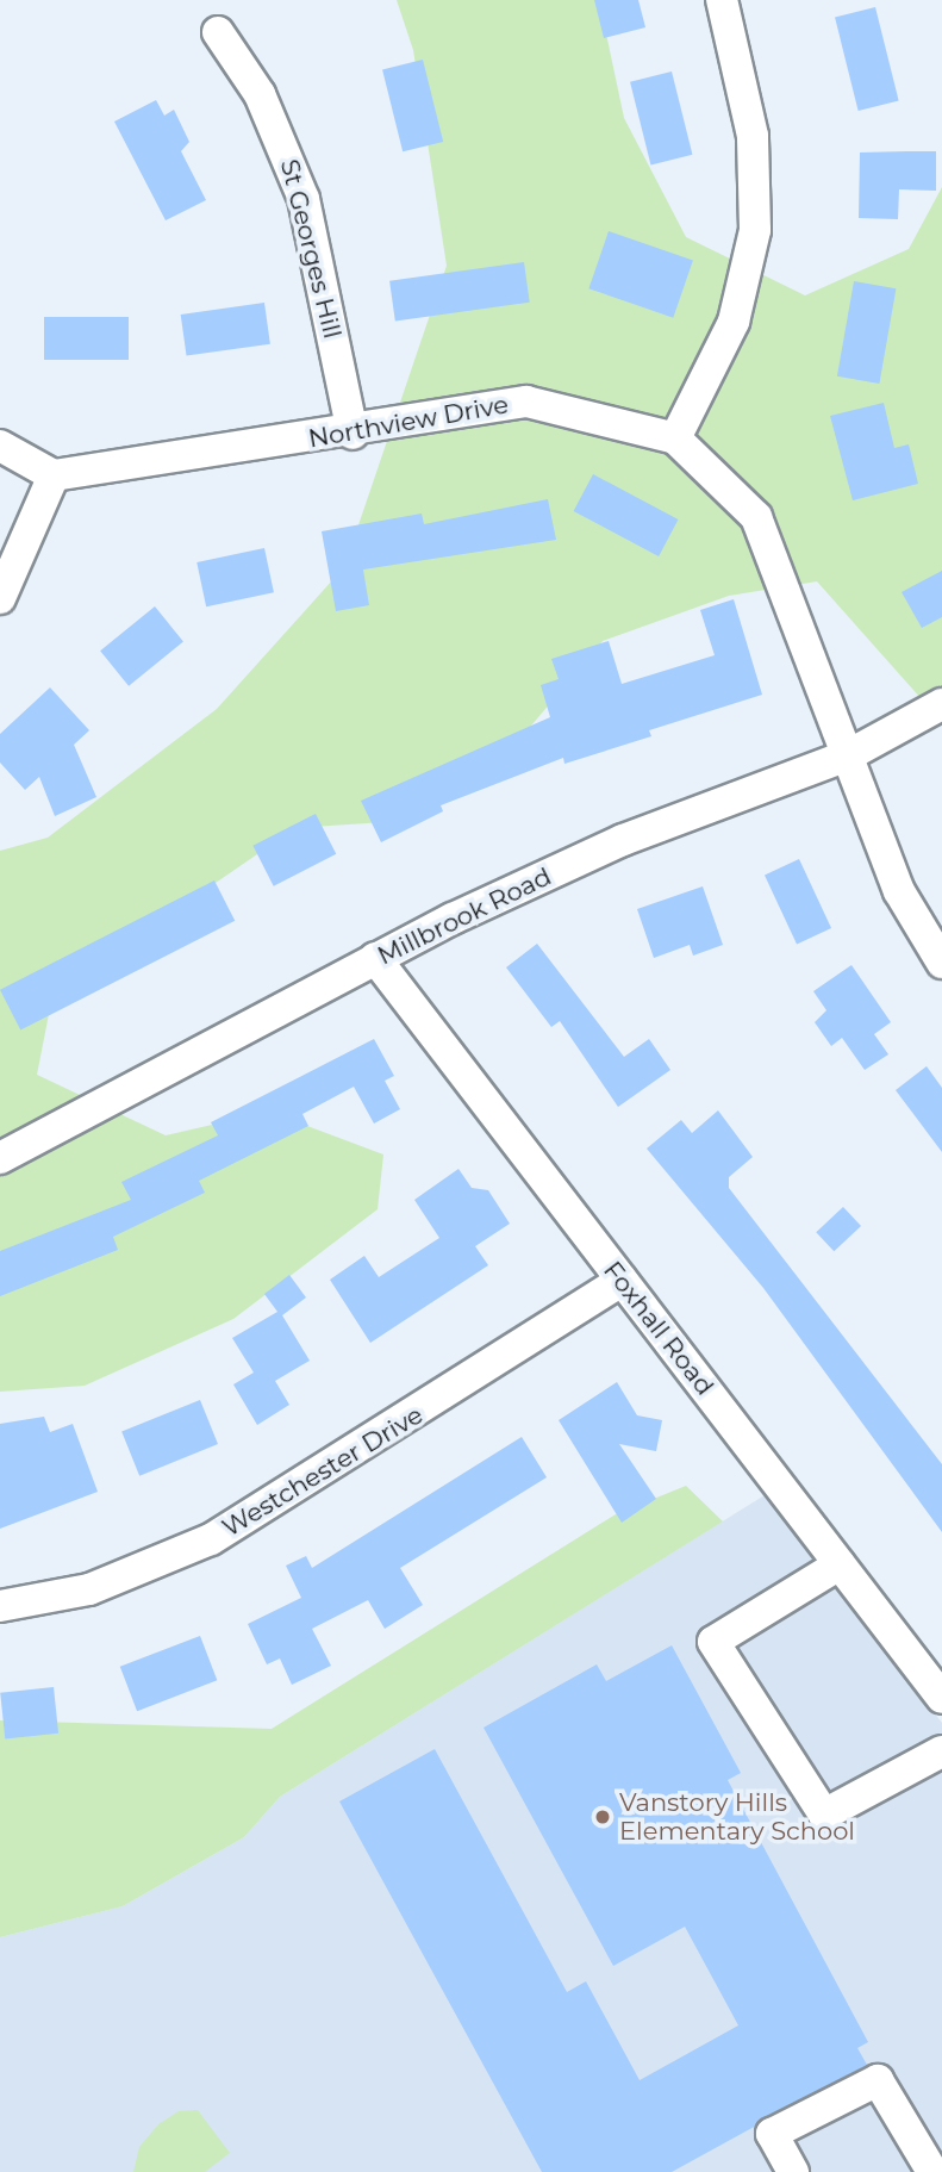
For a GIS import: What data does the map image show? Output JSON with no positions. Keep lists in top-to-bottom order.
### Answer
{
  "streets": {
    "street": [
      "St Georges Hill",
      "Northview Drive",
      "Millbrook Road",
      "Foxhall Road",
      "Westchester Drive"
    ]
  },
  "crossings": [
    ["St Georges Hill", "Northview Drive"],
    ["Millbrook Road", "Foxhall Road"],
    ["Foxhall Road", "Westchester Drive"]
  ],
  "places": ["Vanstory Hills Elementary School"]
}
